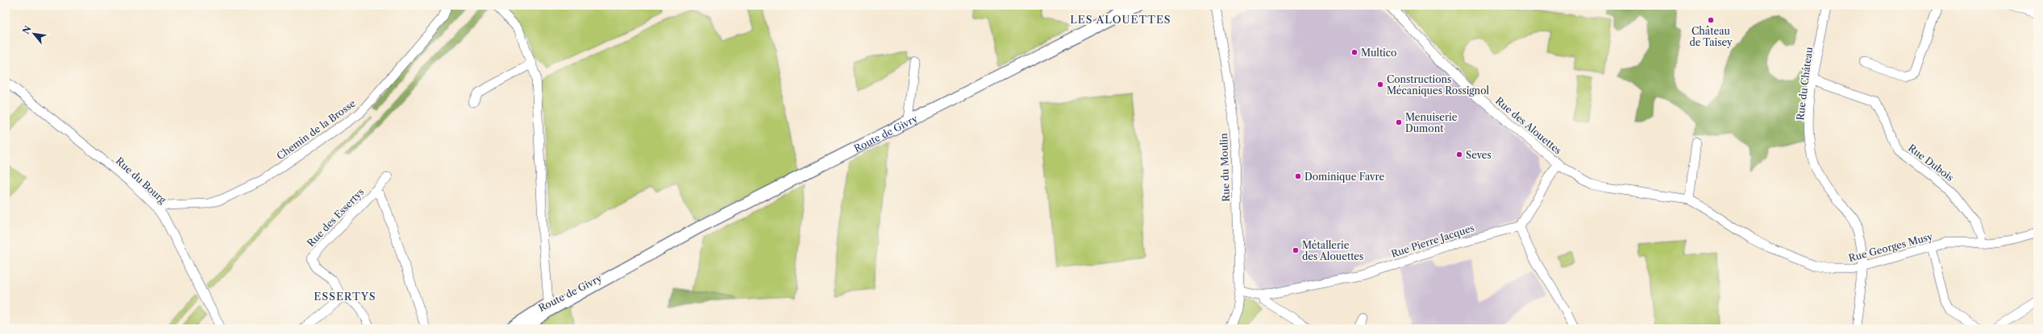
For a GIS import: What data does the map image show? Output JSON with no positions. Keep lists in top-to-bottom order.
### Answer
{
  "streets": {
    "main road": ["Route de Givry"],
    "street": [
      "Rue du Château",
      "Rue des Alouettes",
      "Chemin de la Brosse",
      "Rue Dubois",
      "Rue du Moulin",
      "Rue du Bourg",
      "Rue des Essertys",
      "Rue Pierre Jacques",
      "Rue Georges Musy"
    ]
  },
  "crossings": [
    ["Rue du Château", "Rue Dubois"],
    ["Rue du Château", "Rue Georges Musy"],
    ["Rue des Alouettes", "Rue Georges Musy"],
    ["Chemin de la Brosse", "Rue du Bourg"],
    ["Rue Dubois", "Rue Georges Musy"],
    ["Rue du Moulin", "Rue Pierre Jacques"]
  ],
  "districts": ["LES ALOUETTES", "ESSERTYS"],
  "places": [
    "Château de Taisey",
    "Multico",
    "Constructions Mécaniques Rossignol",
    "Menuiserie Dumont",
    "Seves",
    "Dominique Favre",
    "Métallerie des Alouettes"
  ],
  "north": "top left"
}
